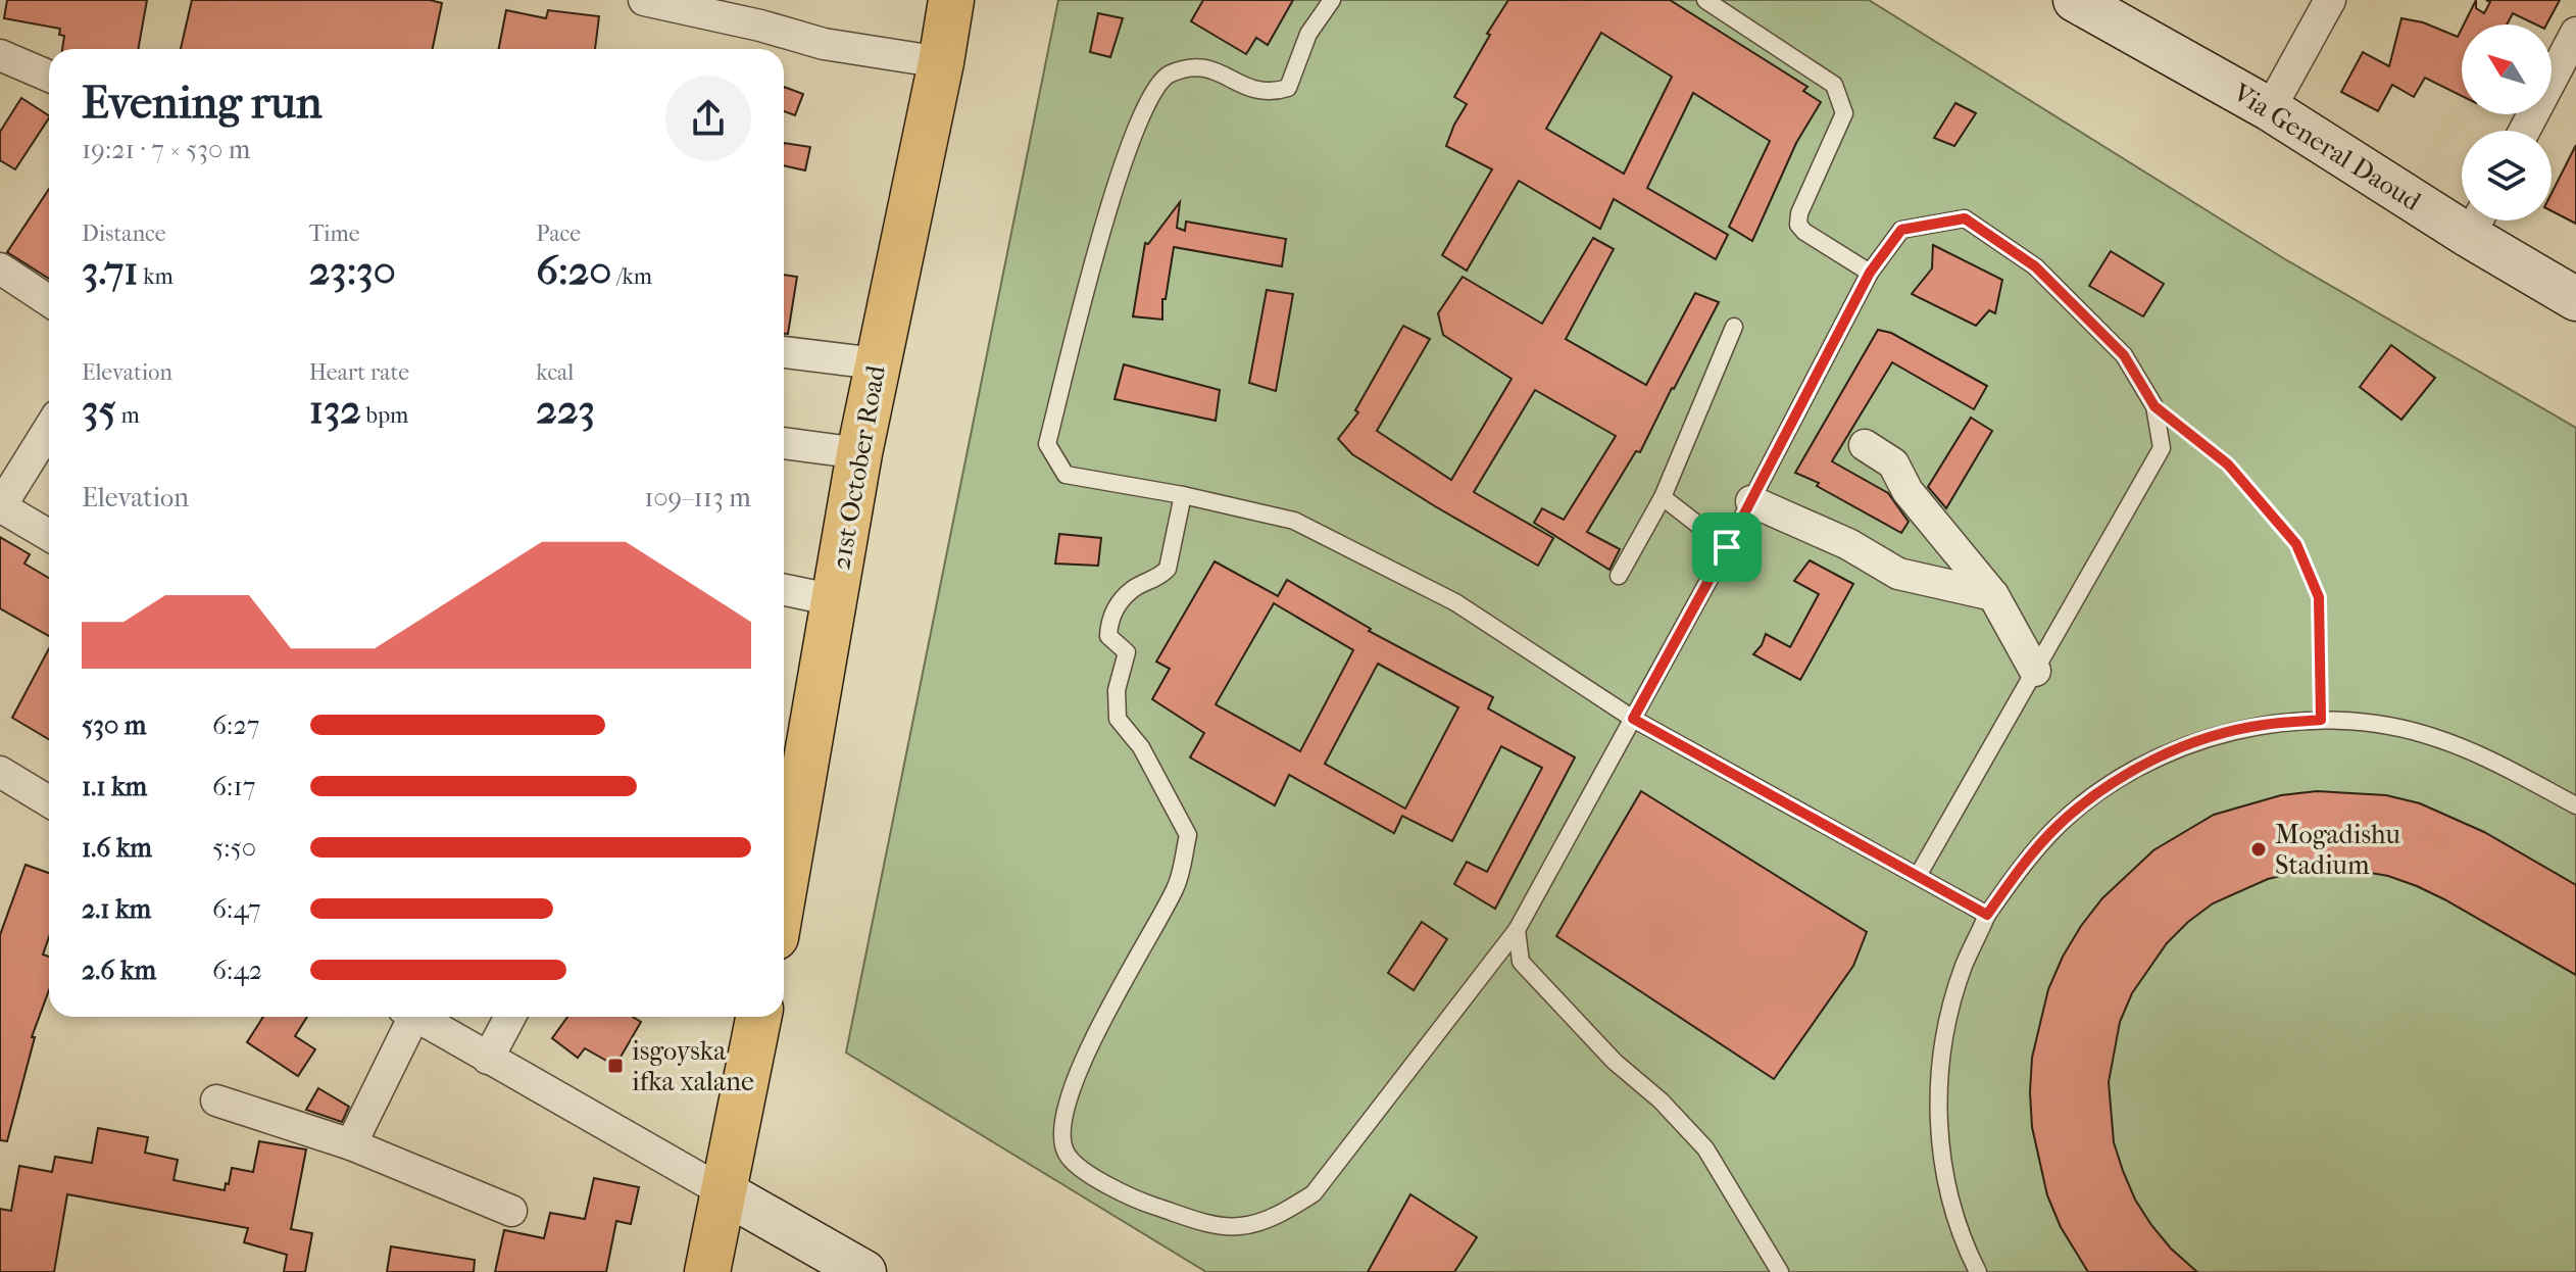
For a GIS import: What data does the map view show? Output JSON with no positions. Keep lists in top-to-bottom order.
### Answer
{
  "streets": {
    "main road": ["Via General Daoud", "21st October Road"]
  },
  "places": {
    "other": ["Mogadishu Stadium"],
    "transit": ["isgoyska ifka xalane"]
  },
  "north": "top left",
  "page": {
    "heading": ["Evening run", "19:21 · 7 × 530 m"],
    "stats": [
      ["Distance", "3.71 km"],
      ["Time", "23:30"],
      ["Pace", "6:20 /km"],
      ["Elevation", "35 m"],
      ["Heart rate", "132 bpm"],
      ["kcal", "223"]
    ],
    "chart": ["Elevation", "109–113 m"],
    "list": [
      {
        "name": "530 m",
        "note": "6:27"
      },
      {
        "name": "1.1 km",
        "note": "6:17"
      },
      {
        "name": "1.6 km",
        "note": "5:50"
      },
      {
        "name": "2.1 km",
        "note": "6:47"
      },
      {
        "name": "2.6 km",
        "note": "6:42"
      }
    ]
  }
}
